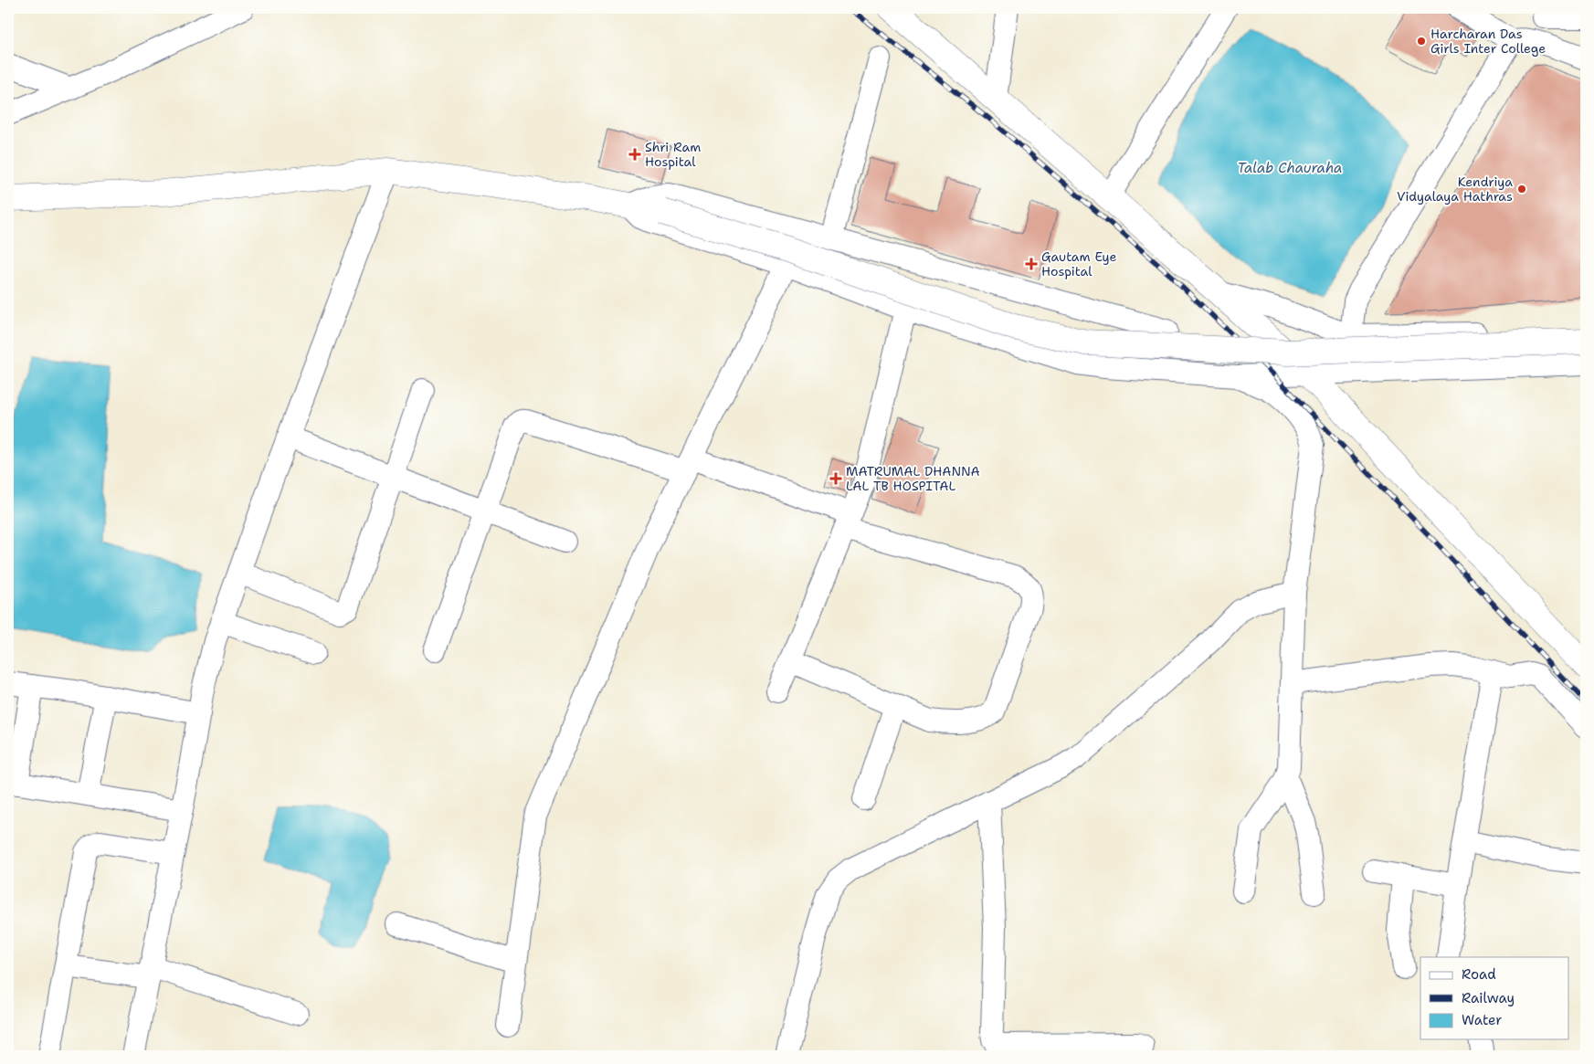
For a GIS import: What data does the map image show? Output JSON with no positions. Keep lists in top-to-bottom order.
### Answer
{
  "water": ["Talab Chauraha"],
  "places": {
    "other": ["Harcharan Das Girls Inter College", "Kendriya Vidyalaya Hathras"],
    "health": ["Shri Ram Hospital", "Gautam Eye Hospital", "MATRUMAL DHANNA LAL TB HOSPITAL"]
  },
  "legend": ["Road", "Railway", "Water"]
}
